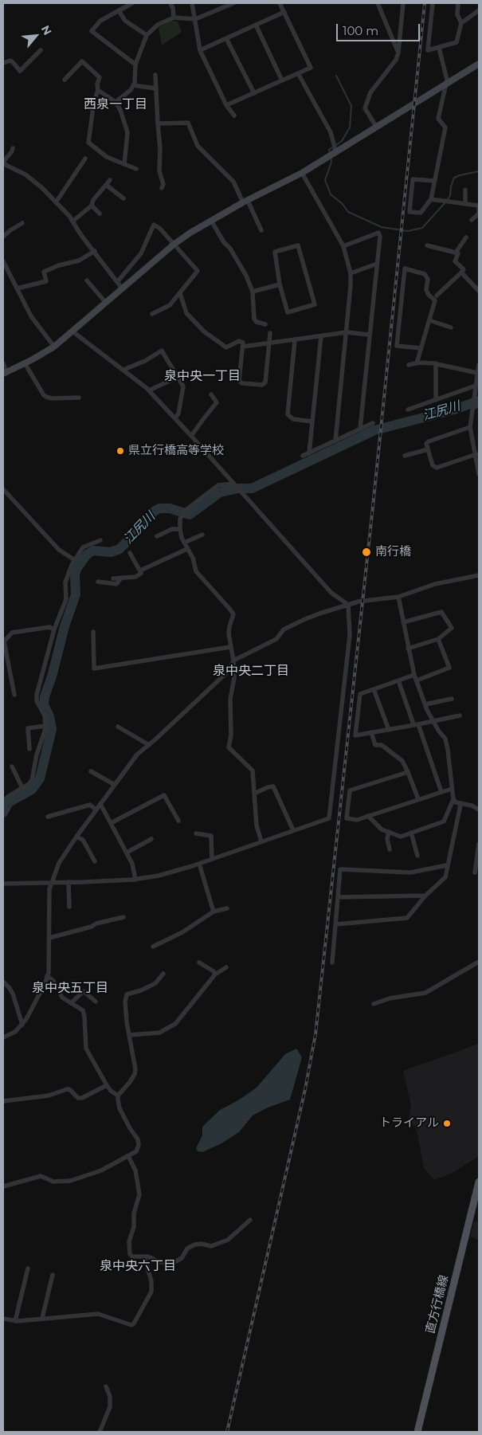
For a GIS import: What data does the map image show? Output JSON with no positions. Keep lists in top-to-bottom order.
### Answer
{
  "streets": {
    "main road": ["直方行橋線"]
  },
  "districts": [
    "西泉一丁目",
    "泉中央一丁目",
    "泉中央二丁目",
    "泉中央五丁目",
    "泉中央六丁目"
  ],
  "water": ["江尻川"],
  "places": ["県立行橋高等学校", "南行橋", "トライアル"],
  "scale_bar": "100 m",
  "north": "top right"
}
